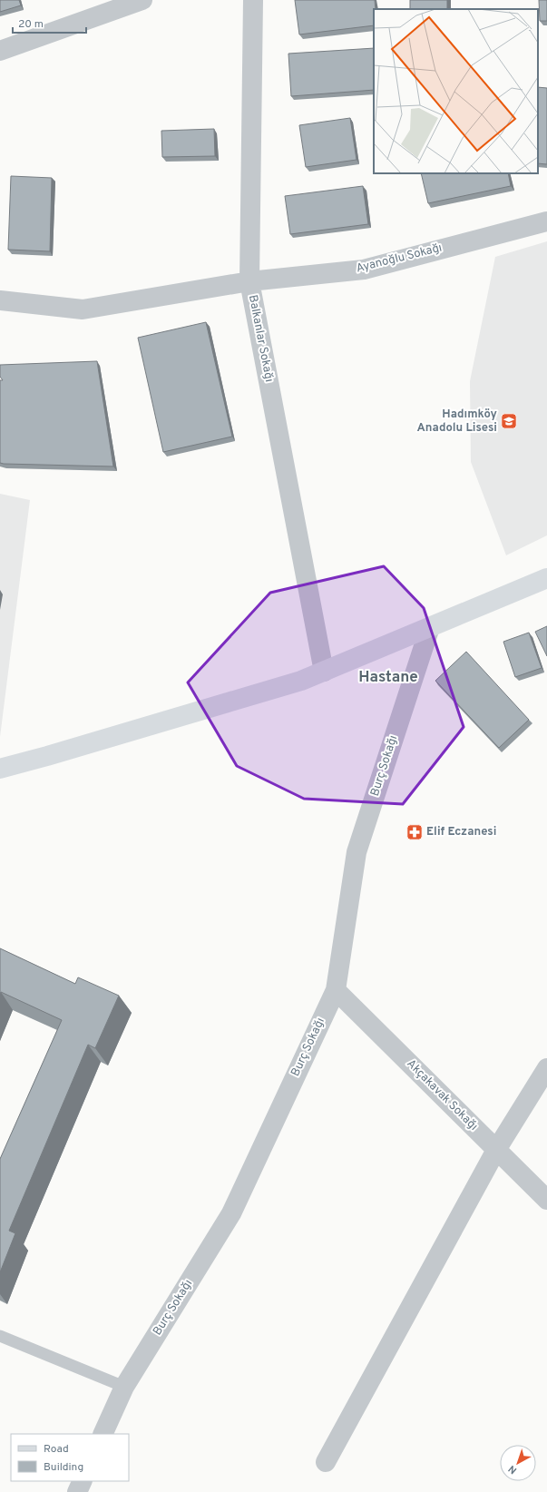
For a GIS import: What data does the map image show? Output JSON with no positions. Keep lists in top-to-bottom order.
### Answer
{
  "streets": {
    "street": [
      "Ayanoğlu Sokağı",
      "Balkanlar Sokağı",
      "Burç Sokağı",
      "Akçakavak Sokağı"
    ]
  },
  "crossings": [
    ["Ayanoğlu Sokağı", "Balkanlar Sokağı"],
    ["Burç Sokağı", "Akçakavak Sokağı"]
  ],
  "districts": ["Hastane"],
  "places": {
    "school or university": ["Hadımköy Anadolu Lisesi"],
    "pharmacy": ["Elif Eczanesi"]
  },
  "legend": ["Road", "Building"],
  "scale_bar": "20 m",
  "north": "bottom left"
}
